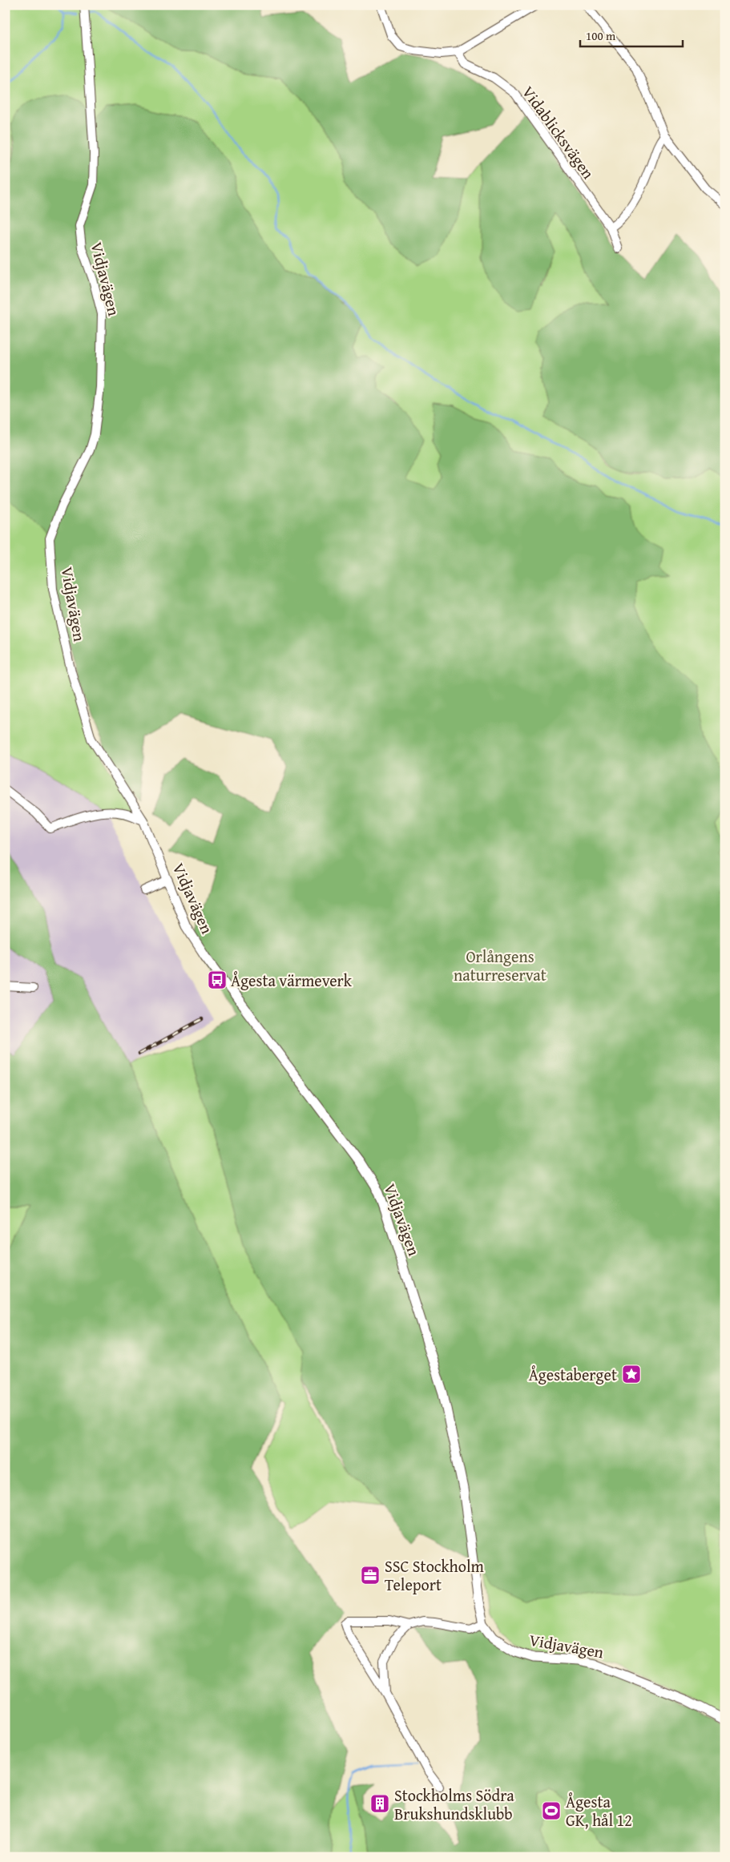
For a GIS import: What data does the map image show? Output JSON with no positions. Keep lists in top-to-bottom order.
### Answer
{
  "streets": {
    "street": ["Vidablicksvägen", "Vidjavägen"]
  },
  "parks": ["Orlångens naturreservat"],
  "places": {
    "bus stop": ["Ågesta värmeverk"],
    "place": ["Ågestaberget"],
    "office": ["SSC Stockholm Teleport"],
    "building": ["Stockholms Södra Brukshundsklubb"],
    "sports": ["Ågesta GK, hål 12"]
  },
  "scale_bar": "100 m"
}
